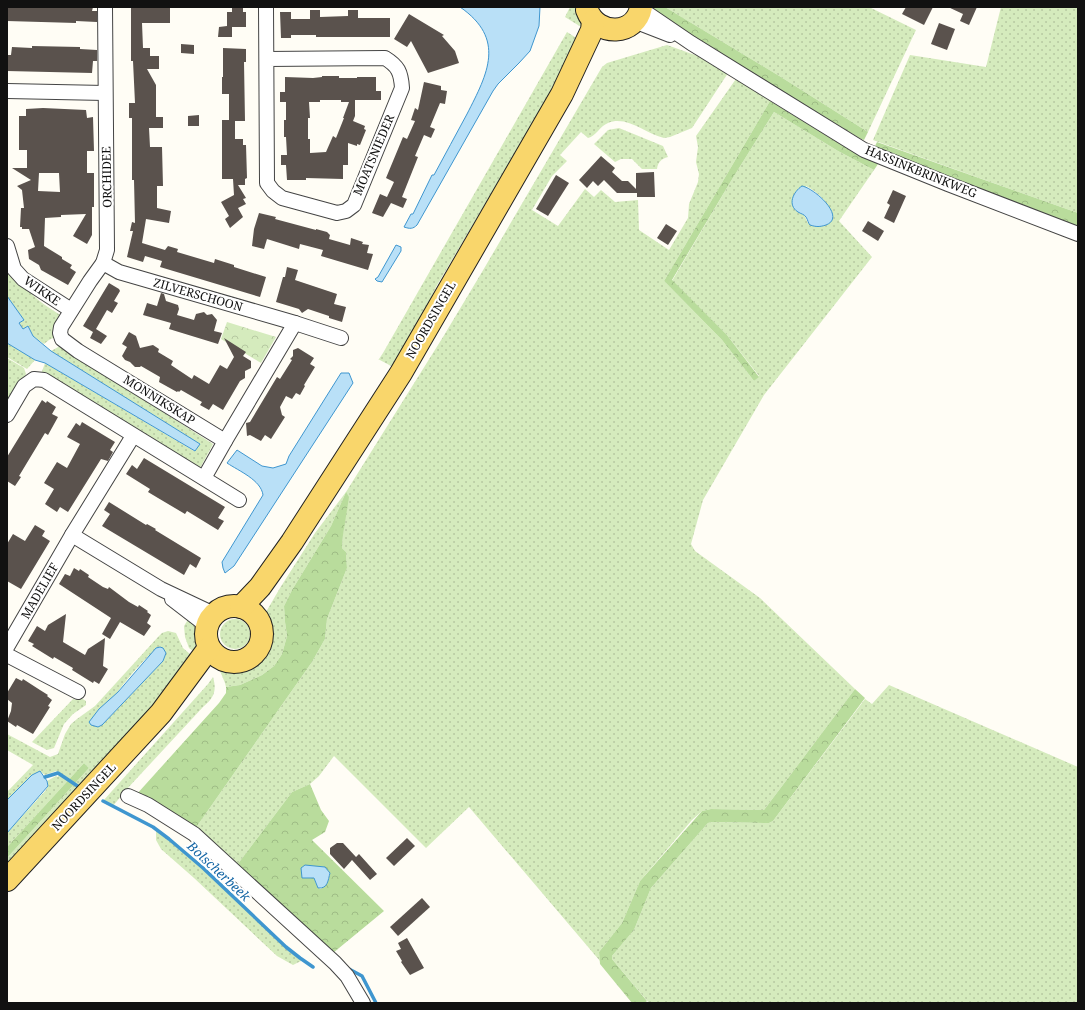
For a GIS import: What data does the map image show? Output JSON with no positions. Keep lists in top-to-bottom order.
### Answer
{
  "streets": {
    "main road": ["NOORDSINGEL"],
    "street": [
      "MOATSNIEDER",
      "HASSINKBRINKWEG",
      "ORCHIDEE",
      "WIKKE",
      "ZILVERSCHOON",
      "MONNIKSKAP",
      "MADELIEF"
    ]
  },
  "crossings": [
    ["ORCHIDEE", "WIKKE"],
    ["ORCHIDEE", "ZILVERSCHOON"],
    ["ORCHIDEE", "MONNIKSKAP"]
  ],
  "water": ["Bolscherbeek"]
}
